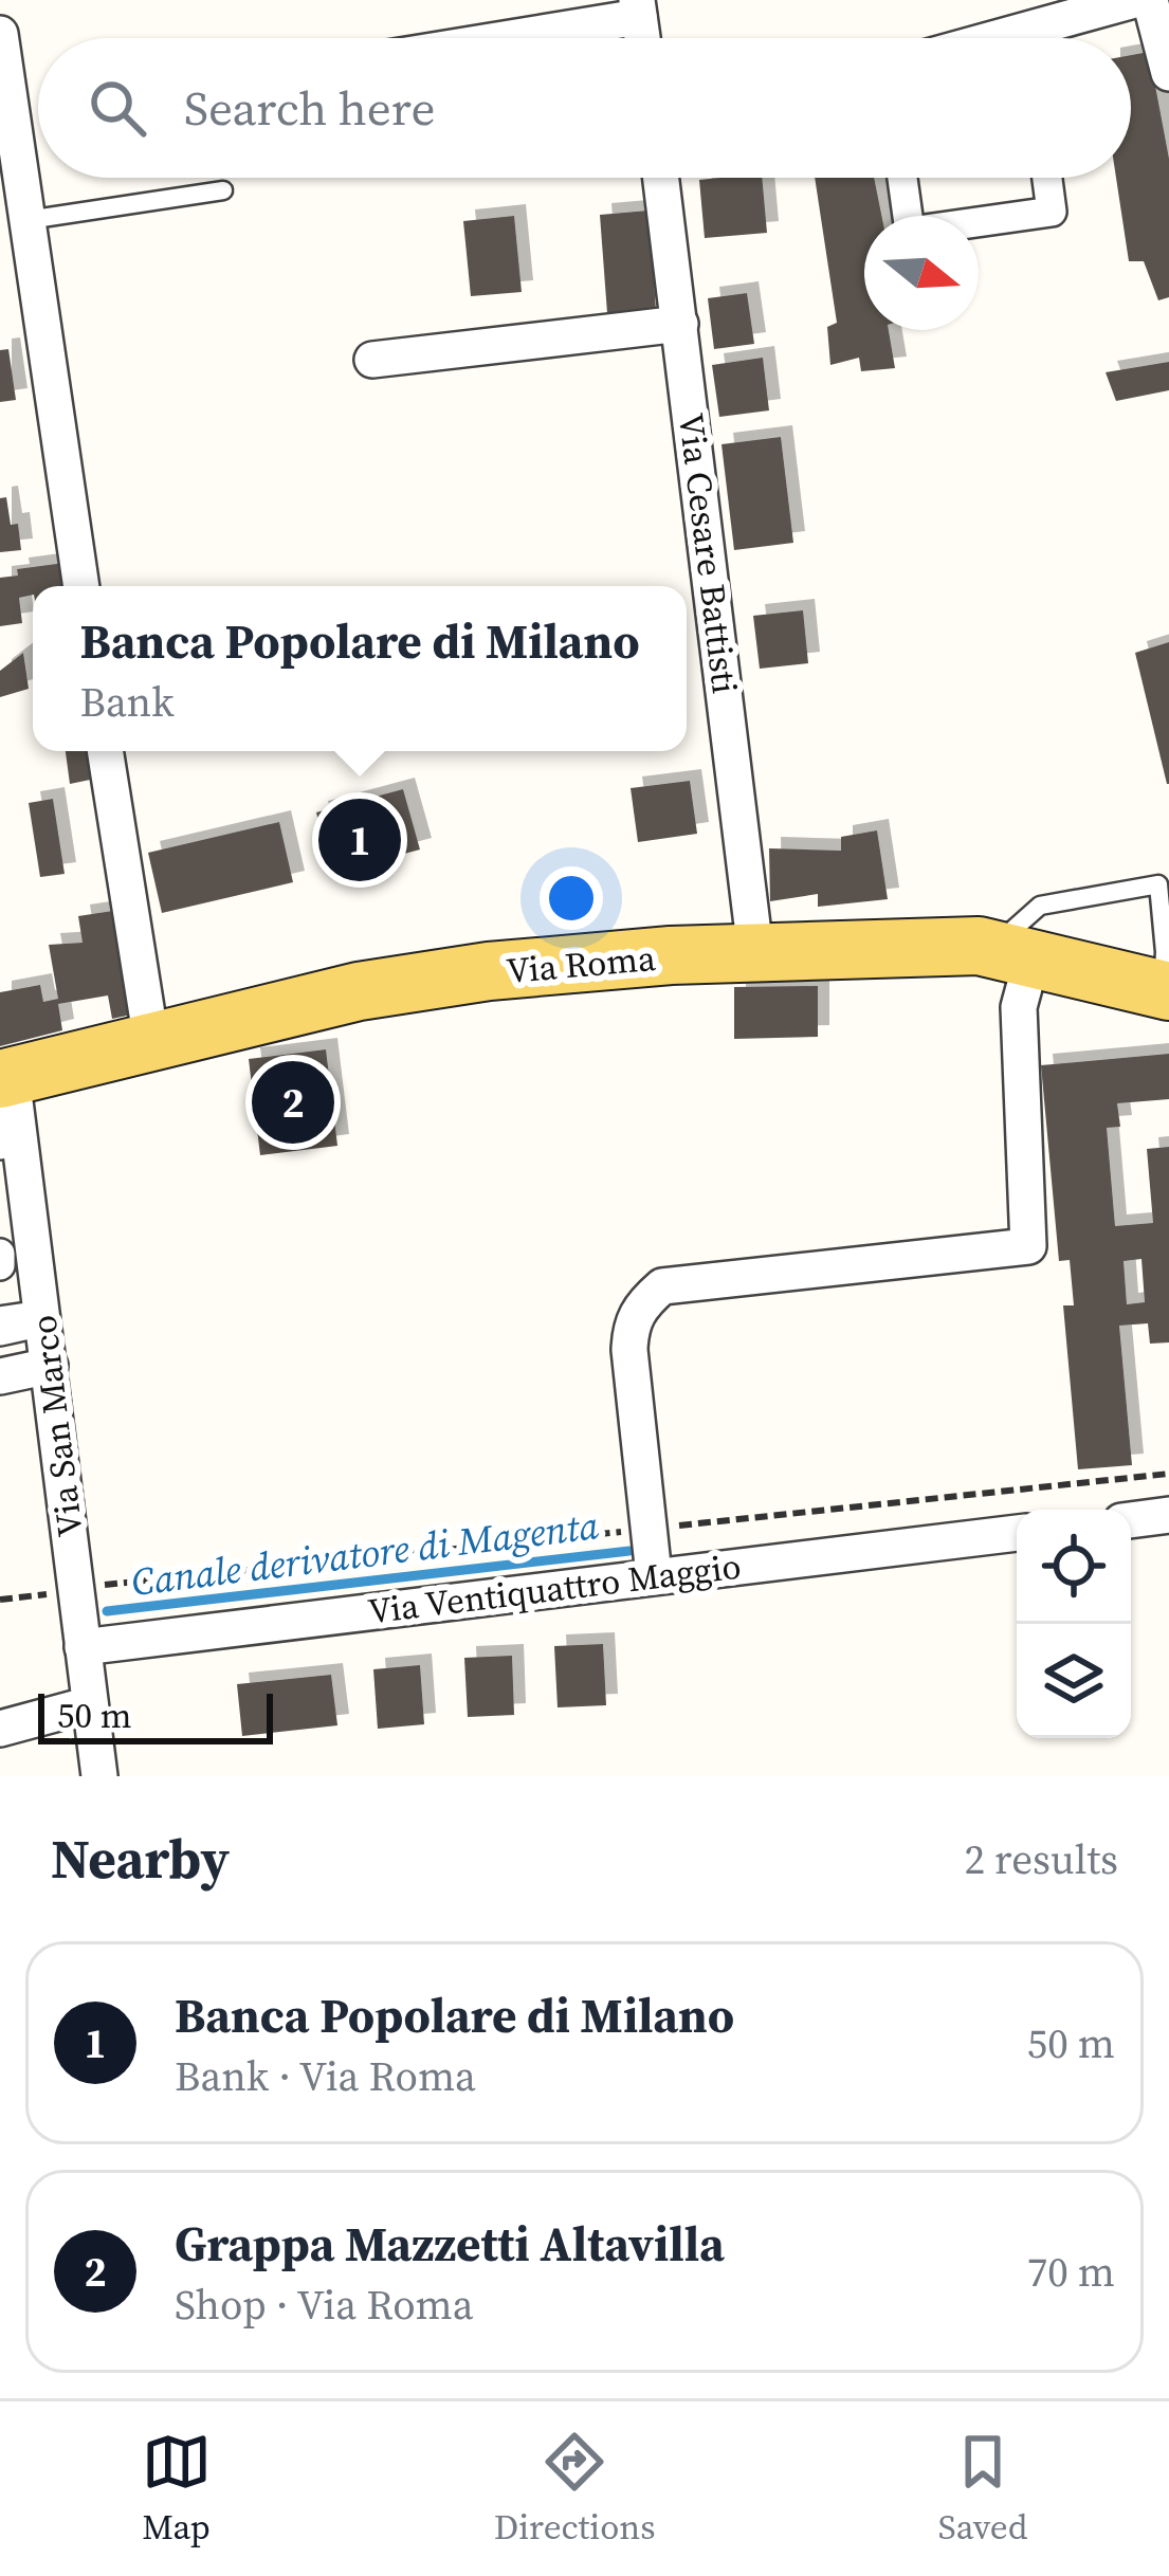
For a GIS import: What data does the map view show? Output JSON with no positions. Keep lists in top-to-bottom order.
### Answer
{
  "streets": {
    "main road": ["Via Roma"],
    "street": ["Via Cesare Battisti", "Via San Marco", "Via Ventiquattro Maggio"]
  },
  "crossings": [
    ["Via Cesare Battisti", "Via Roma"],
    ["Via Roma", "Via San Marco"],
    ["Via San Marco", "Via Ventiquattro Maggio"]
  ],
  "water": ["Canale derivatore di Magenta"],
  "scale_bar": "50 m",
  "north": "right",
  "page": {
    "search": "Search here",
    "popup": ["Banca Popolare di Milano", "Bank"],
    "pins": ["1", "2"],
    "scale": "50 m",
    "heading": ["Nearby", "2 results"],
    "list": [
      {
        "mark": "1",
        "name": "Banca Popolare di Milano",
        "note": "Bank · Via Roma",
        "value": "50 m"
      },
      {
        "mark": "2",
        "name": "Grappa Mazzetti Altavilla",
        "note": "Shop · Via Roma",
        "value": "70 m"
      }
    ],
    "nav": ["Map", "Directions", "Saved"]
  }
}
